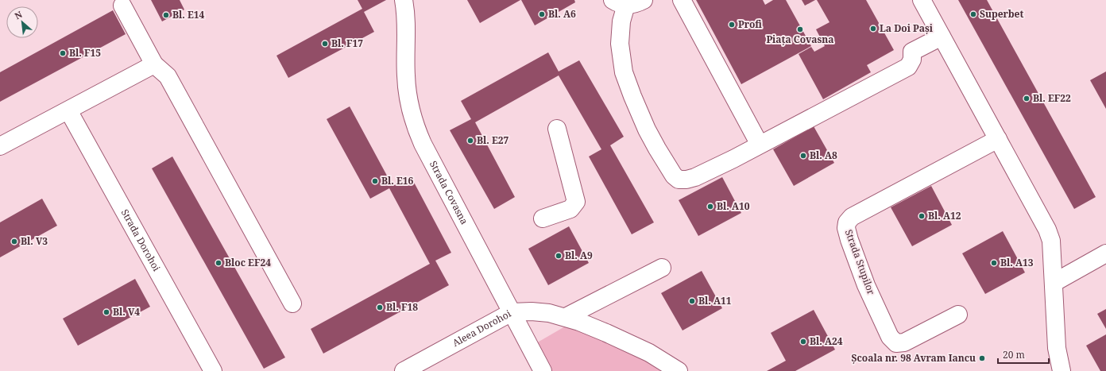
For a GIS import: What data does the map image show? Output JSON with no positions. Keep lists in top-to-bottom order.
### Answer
{
  "streets": {
    "street": [
      "Strada Covasna",
      "Strada Dorohoi",
      "Strada Stupilor",
      "Aleea Dorohoi"
    ]
  },
  "crossings": [
    ["Strada Covasna", "Aleea Dorohoi"]
  ],
  "places": [
    "Bl. A6",
    "Superbet",
    "Bl. E14",
    "Profi",
    "La Doi Pași",
    "Piața Covasna",
    "Bl. F17",
    "Bl. F15",
    "Bl. EF22",
    "Bl. E27",
    "Bl. A8",
    "Bl. E16",
    "Bl. A10",
    "Bl. A12",
    "Bl. V3",
    "Bl. A9",
    "Bloc EF24",
    "Bl. A13",
    "Bl. A11",
    "Bl. F18",
    "Bl. V4",
    "Bl. A24",
    "Școala nr. 98 Avram Iancu"
  ],
  "scale_bar": "20 m",
  "north": "top left"
}
